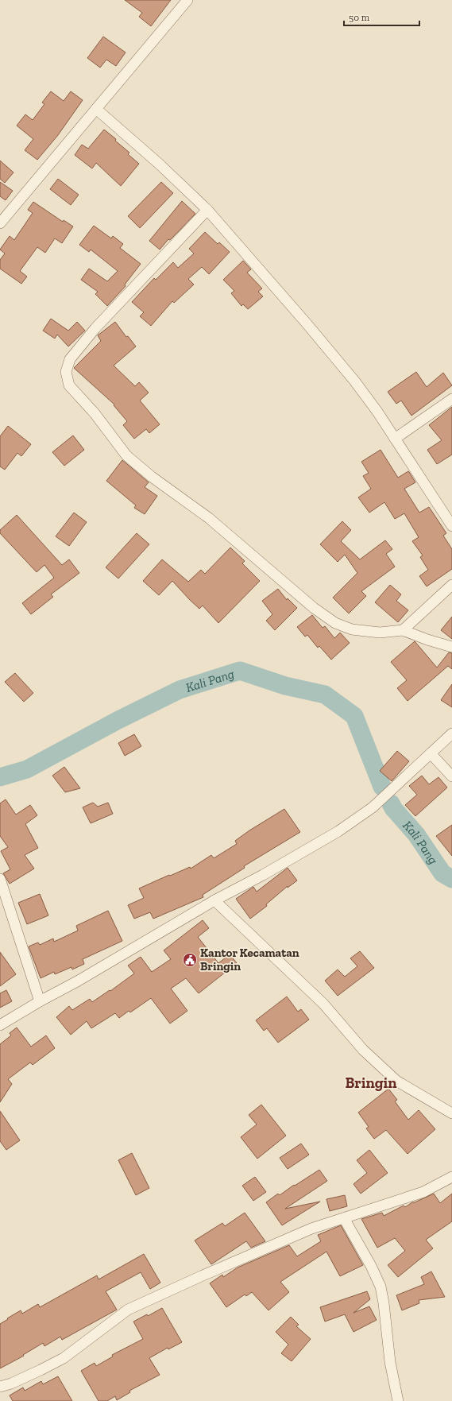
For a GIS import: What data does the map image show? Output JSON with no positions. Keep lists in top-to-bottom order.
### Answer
{
  "districts": ["Bringin"],
  "water": ["Kali Pang"],
  "places": {
    "public building": ["Kantor Kecamatan Bringin"]
  },
  "scale_bar": "50 m"
}
